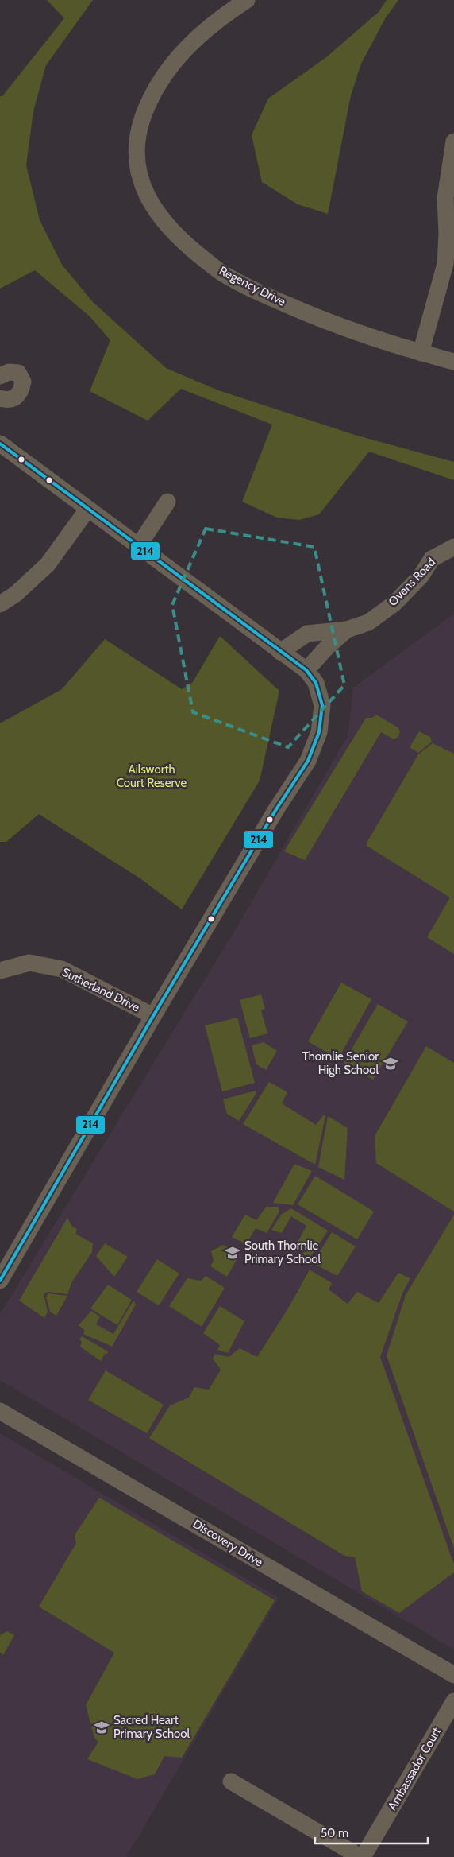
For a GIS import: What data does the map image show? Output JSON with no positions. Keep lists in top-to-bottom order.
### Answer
{
  "streets": {
    "street": [
      "Regency Drive",
      "Ovens Road",
      "Sutherland Drive",
      "Discovery Drive",
      "Ambassador Court"
    ]
  },
  "parks": ["Ailsworth Court Reserve"],
  "places": {
    "school or university": ["Thornlie Senior High School", "South Thornlie Primary School", "Sacred Heart Primary School"]
  },
  "lines": ["transit line 214"],
  "scale_bar": "50 m"
}
